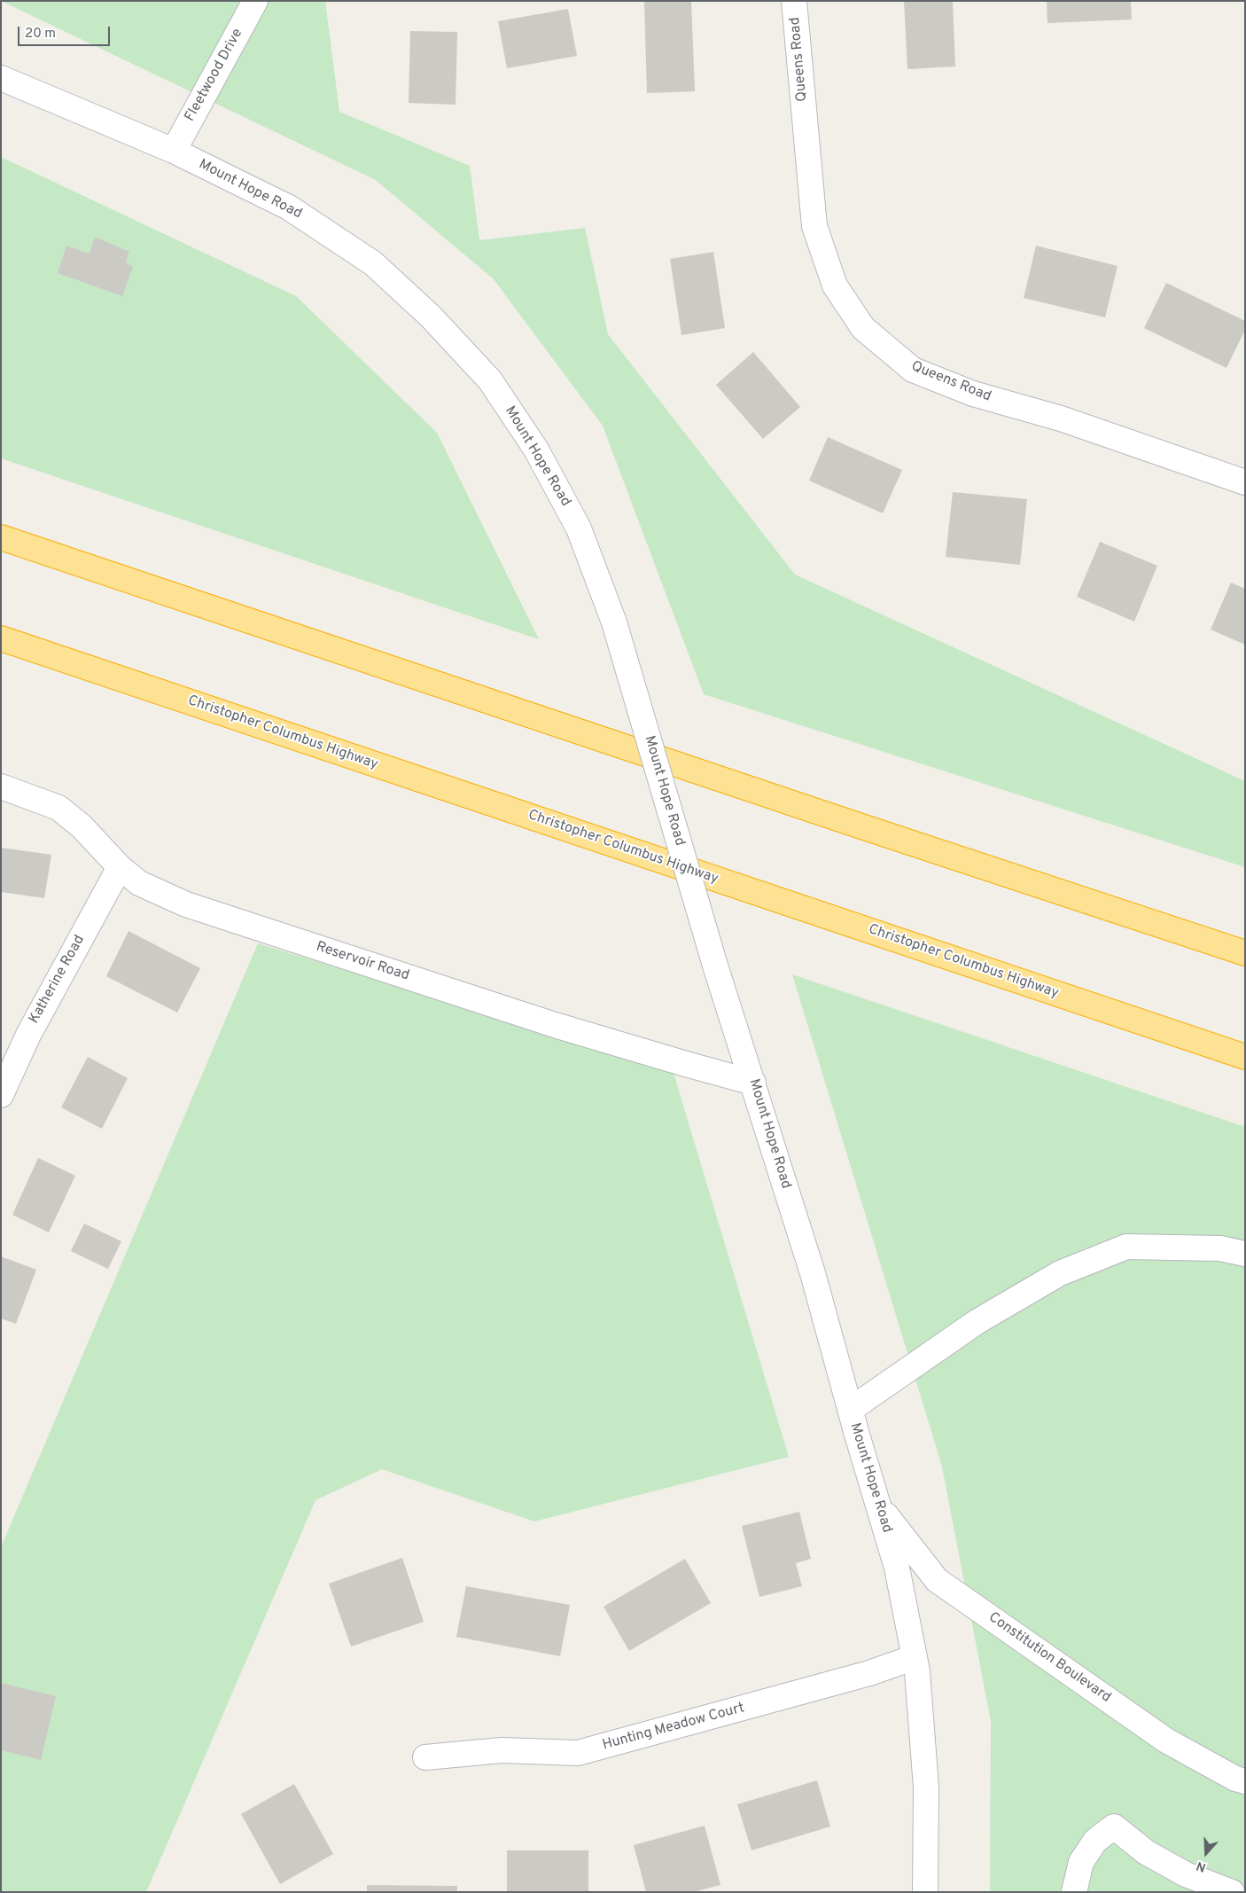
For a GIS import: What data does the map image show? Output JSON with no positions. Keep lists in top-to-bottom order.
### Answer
{
  "streets": {
    "highway": ["Christopher Columbus Highway"],
    "street": [
      "Queens Road",
      "Fleetwood Drive",
      "Mount Hope Road",
      "Reservoir Road",
      "Katherine Road",
      "Constitution Boulevard",
      "Hunting Meadow Court"
    ]
  },
  "crossings": [
    ["Fleetwood Drive", "Mount Hope Road"],
    ["Mount Hope Road", "Reservoir Road"],
    ["Mount Hope Road", "Constitution Boulevard"],
    ["Mount Hope Road", "Hunting Meadow Court"],
    ["Reservoir Road", "Katherine Road"]
  ],
  "scale_bar": "20 m",
  "north": "bottom"
}
